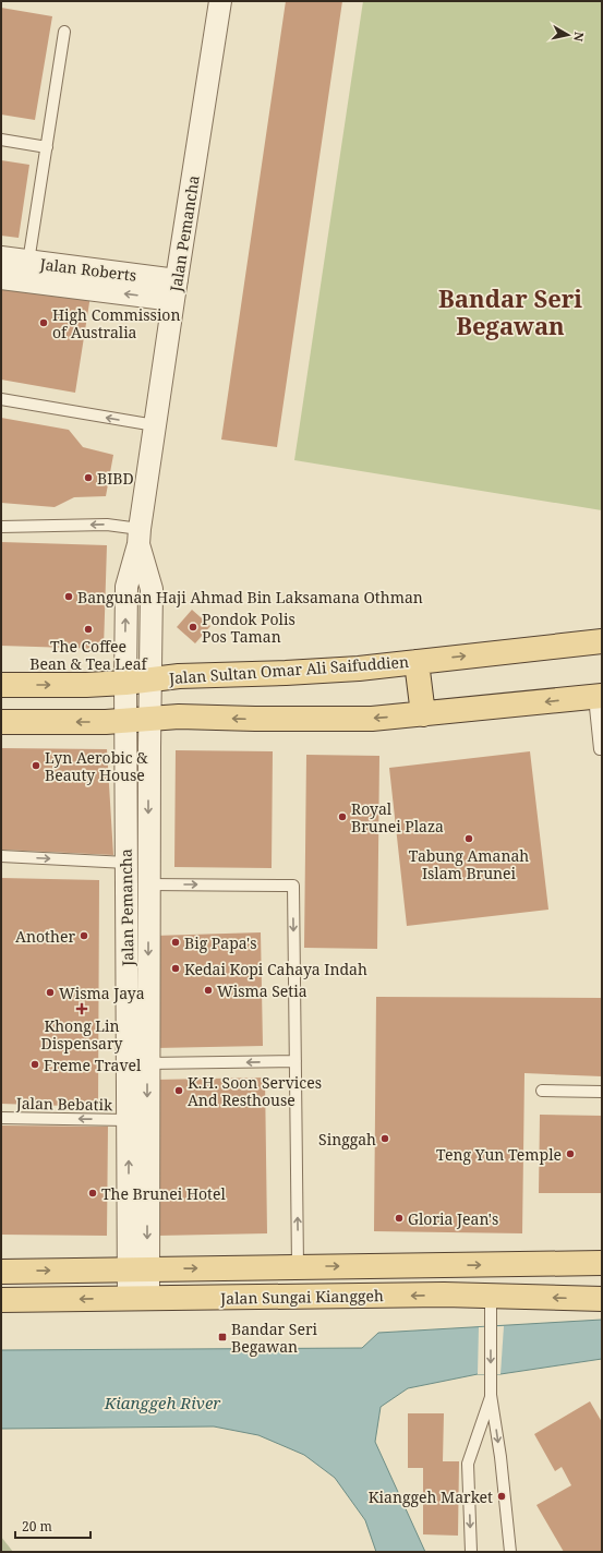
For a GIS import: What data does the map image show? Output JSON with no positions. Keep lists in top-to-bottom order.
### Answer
{
  "streets": {
    "main road": ["Jalan Sultan Omar Ali Saifuddien", "Jalan Sungai Kianggeh"],
    "street": ["Jalan Pemancha", "Jalan Roberts"],
    "lane": ["Jalan Bebatik"]
  },
  "crossings": [
    ["Jalan Pemancha", "Jalan Roberts"],
    ["Jalan Pemancha", "Jalan Sultan Omar Ali Saifuddien"],
    ["Jalan Pemancha", "Jalan Bebatik"],
    ["Jalan Pemancha", "Jalan Sungai Kianggeh"]
  ],
  "one_way": ["Jalan Bebatik"],
  "districts": ["Bandar Seri Begawan"],
  "water": ["Kianggeh River"],
  "places": {
    "other": [
      "High Commission of Australia",
      "BIBD",
      "Bangunan Haji Ahmad Bin Laksamana Othman",
      "Pondok Polis Pos Taman",
      "The Coffee Bean & Tea Leaf",
      "Lyn Aerobic & Beauty House",
      "Royal Brunei Plaza",
      "Tabung Amanah Islam Brunei",
      "Another",
      "Big Papa's",
      "Kedai Kopi Cahaya Indah",
      "Wisma Setia",
      "Wisma Jaya",
      "Freme Travel",
      "K.H. Soon Services And Resthouse",
      "Singgah",
      "Teng Yun Temple",
      "The Brunei Hotel",
      "Gloria Jean's",
      "Kianggeh Market"
    ],
    "health": ["Khong Lin Dispensary"],
    "transit": ["Bandar Seri Begawan"]
  },
  "scale_bar": "20 m",
  "north": "right"
}
